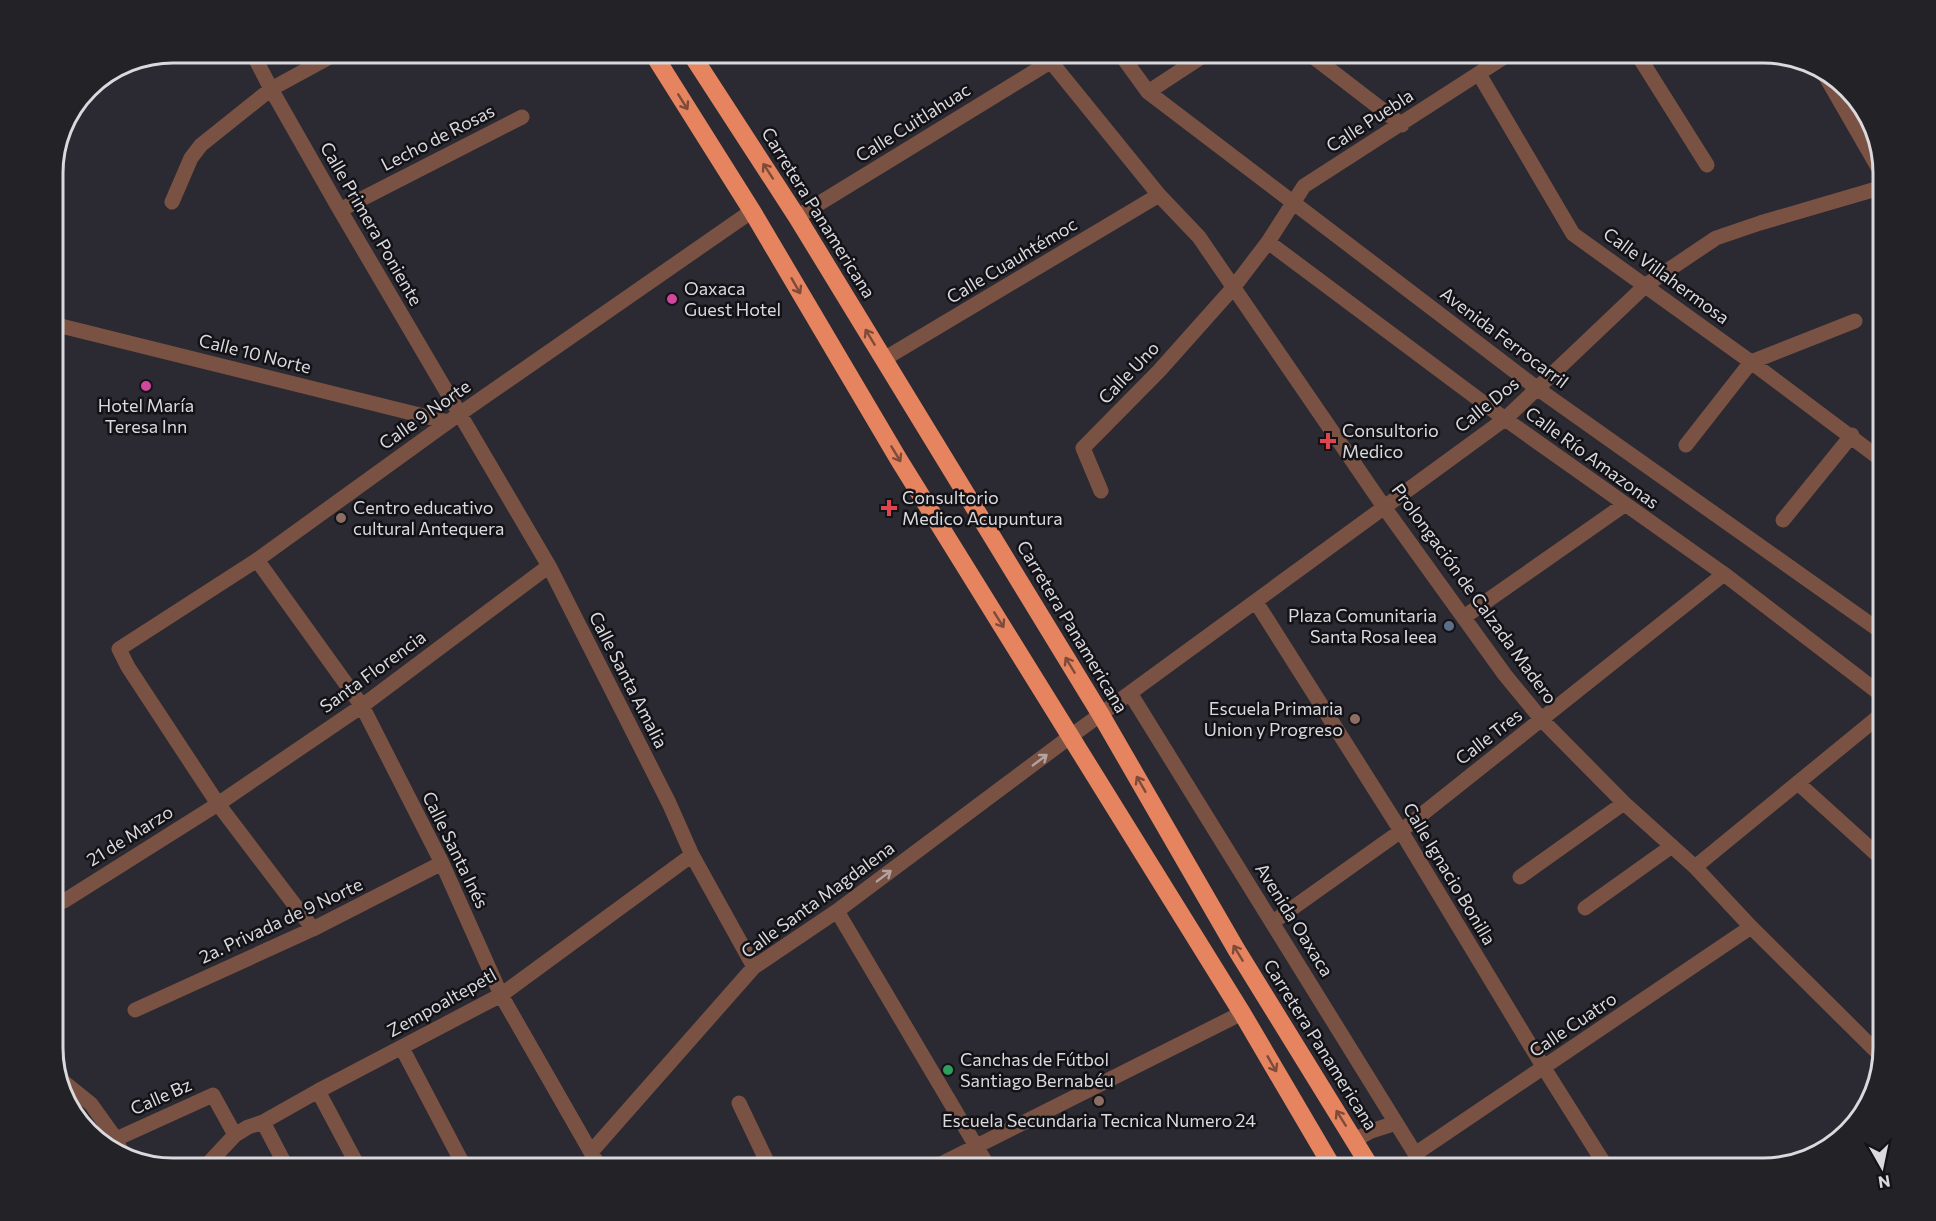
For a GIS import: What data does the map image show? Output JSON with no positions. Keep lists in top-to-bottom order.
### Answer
{
  "streets": {
    "highway": ["Carretera Panamericana"],
    "street": [
      "Calle Puebla",
      "Calle Cuitlahuac",
      "Lecho de Rosas",
      "Calle Primera Poniente",
      "Calle Cuauhtémoc",
      "Calle Villahermosa",
      "Avenida Ferrocarril",
      "Calle 10 Norte",
      "Calle Uno",
      "Calle Dos",
      "Calle 9 Norte",
      "Calle Río Amazonas",
      "Prolongación de Calzada Madero",
      "Santa Florencia",
      "Calle Santa Amalia",
      "Calle Tres",
      "21 de Marzo",
      "Calle Santa Inés",
      "Calle Ignacio Bonilla",
      "Calle Santa Magdalena",
      "Avenida Oaxaca",
      "2a. Privada de 9 Norte",
      "Zempoaltepetl",
      "Calle Cuatro",
      "Calle Bz"
    ]
  },
  "crossings": [
    ["Calle Puebla", "Calle Villahermosa"],
    ["Calle Puebla", "Avenida Ferrocarril"],
    ["Calle Puebla", "Calle Río Amazonas"],
    ["Calle Cuitlahuac", "Carretera Panamericana"],
    ["Lecho de Rosas", "Calle Primera Poniente"],
    ["Carretera Panamericana", "Calle Cuauhtémoc"],
    ["Carretera Panamericana", "Calle Dos"],
    ["Carretera Panamericana", "Calle Santa Magdalena"],
    ["Calle Primera Poniente", "Calle 10 Norte"],
    ["Calle Primera Poniente", "Calle 9 Norte"],
    ["Calle Primera Poniente", "Calle Santa Amalia"],
    ["Calle Cuauhtémoc", "Prolongación de Calzada Madero"],
    ["Calle Villahermosa", "Calle Dos"],
    ["Avenida Ferrocarril", "Calle Dos"],
    ["Calle 10 Norte", "Calle 9 Norte"],
    ["Calle 10 Norte", "Calle Santa Amalia"],
    ["Calle Uno", "Prolongación de Calzada Madero"],
    ["Calle Dos", "Calle Río Amazonas"],
    ["Calle Dos", "Prolongación de Calzada Madero"],
    ["Calle Dos", "Calle Ignacio Bonilla"],
    ["Calle Dos", "Calle Santa Magdalena"],
    ["Calle Dos", "Avenida Oaxaca"],
    ["Calle 9 Norte", "Santa Florencia"],
    ["Calle 9 Norte", "Calle Santa Amalia"],
    ["Calle 9 Norte", "21 de Marzo"],
    ["Calle 9 Norte", "Calle Santa Inés"],
    ["Calle Río Amazonas", "Calle Tres"],
    ["Prolongación de Calzada Madero", "Calle Tres"],
    ["Prolongación de Calzada Madero", "Calle Cuatro"],
    ["Santa Florencia", "Calle Santa Amalia"],
    ["Santa Florencia", "21 de Marzo"],
    ["Santa Florencia", "Calle Santa Inés"],
    ["Calle Santa Amalia", "Calle Santa Magdalena"],
    ["Calle Santa Amalia", "Zempoaltepetl"],
    ["Calle Tres", "Calle Ignacio Bonilla"],
    ["Calle Tres", "Avenida Oaxaca"],
    ["Calle Santa Inés", "Calle Santa Magdalena"],
    ["Calle Santa Inés", "2a. Privada de 9 Norte"],
    ["Calle Santa Inés", "Zempoaltepetl"],
    ["Calle Ignacio Bonilla", "Calle Cuatro"],
    ["Avenida Oaxaca", "Calle Cuatro"],
    ["Zempoaltepetl", "Calle Bz"]
  ],
  "one_way": ["Calle Santa Magdalena"],
  "places": {
    "other": [
      "Oaxaca Guest Hotel",
      "Hotel María Teresa Inn",
      "Centro educativo cultural Antequera",
      "Plaza Comunitaria Santa Rosa Ieea",
      "Escuela Primaria Union y Progreso",
      "Canchas de Fútbol Santiago Bernabéu",
      "Escuela Secundaria Tecnica Numero 24"
    ],
    "health": ["Consultorio Medico", "Consultorio Medico Acupuntura"]
  },
  "north": "bottom"
}
